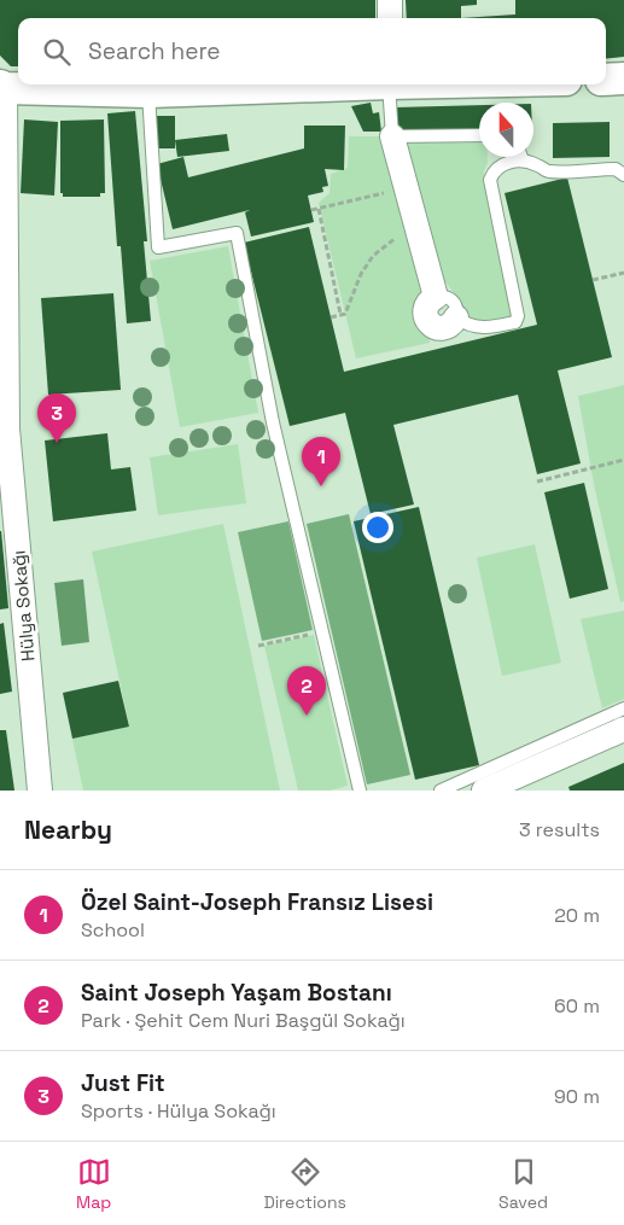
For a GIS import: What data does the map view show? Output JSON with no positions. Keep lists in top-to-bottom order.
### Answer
{
  "streets": {
    "street": ["Hülya Sokağı"]
  },
  "north": "top",
  "page": {
    "search": "Search here",
    "pins": ["3", "1", "2"],
    "heading": ["Nearby", "3 results"],
    "list": [
      {
        "mark": "1",
        "name": "Özel Saint-Joseph Fransız Lisesi",
        "note": "School",
        "value": "20 m"
      },
      {
        "mark": "2",
        "name": "Saint Joseph Yaşam Bostanı",
        "note": "Park · Şehit Cem Nuri Başgül Sokağı",
        "value": "60 m"
      },
      {
        "mark": "3",
        "name": "Just Fit",
        "note": "Sports · Hülya Sokağı",
        "value": "90 m"
      }
    ],
    "nav": ["Map", "Directions", "Saved"]
  }
}
